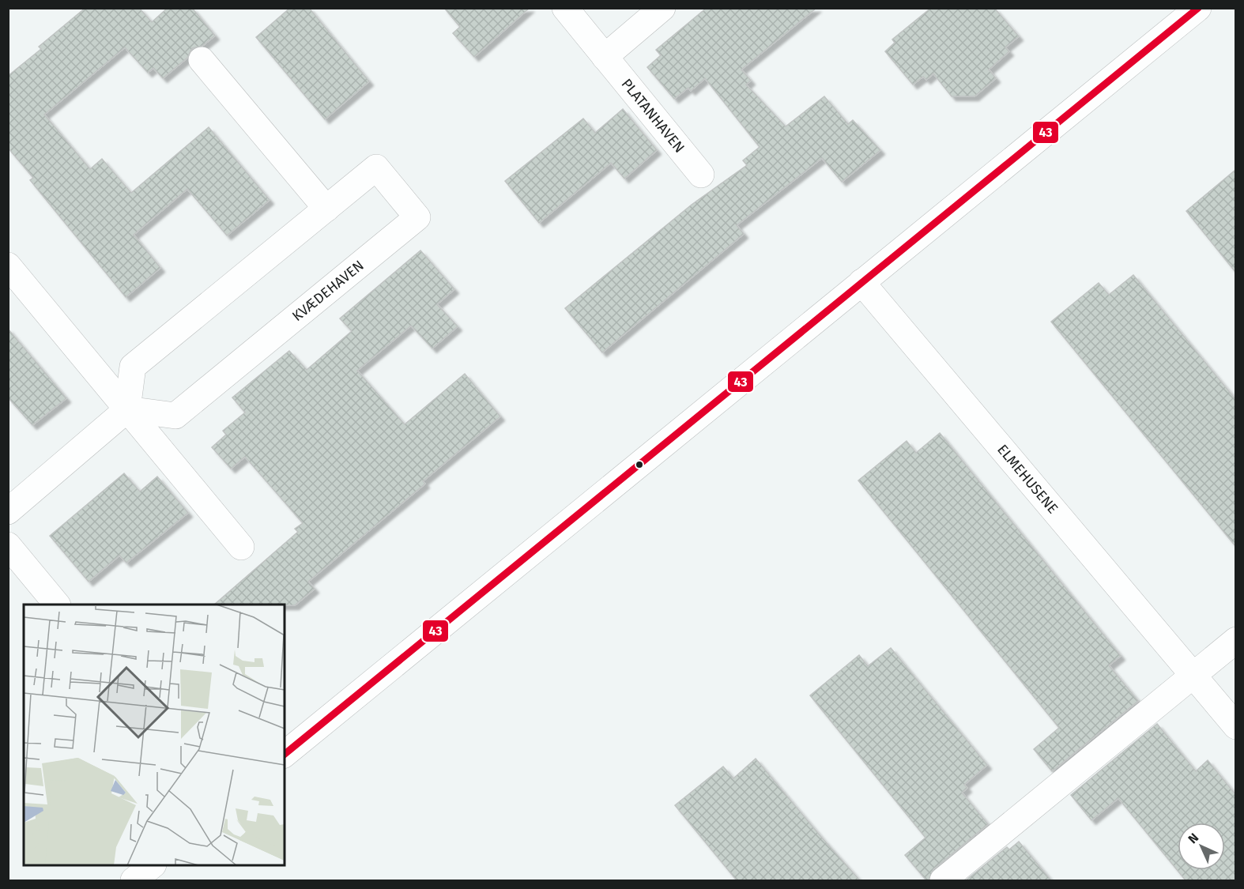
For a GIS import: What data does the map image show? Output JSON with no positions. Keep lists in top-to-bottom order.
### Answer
{
  "streets": {
    "street": ["PLATANHAVEN", "KVÆDEHAVEN", "ELMEHUSENE"]
  },
  "lines": ["transit line 43"],
  "north": "top left"
}
